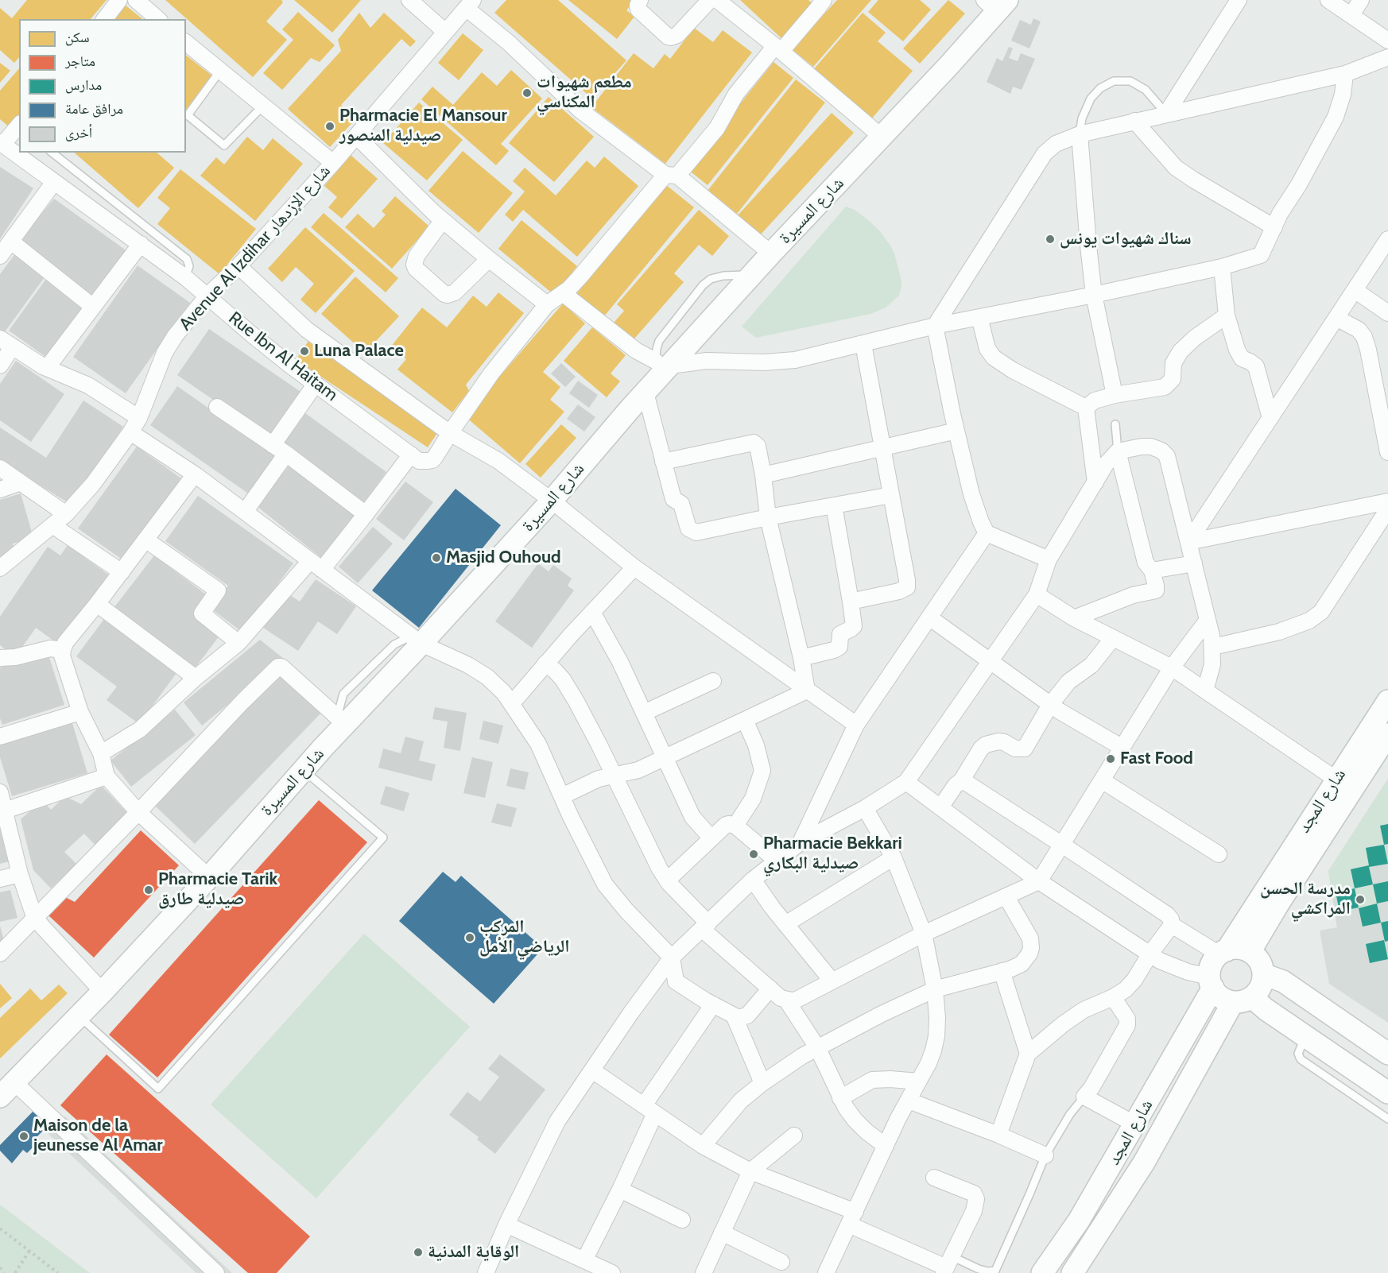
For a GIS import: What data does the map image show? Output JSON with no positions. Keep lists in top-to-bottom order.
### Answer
{
  "streets": {
    "street": [
      "شارع المسيرة",
      "Avenue Al Izdihar شارع الإزدهار",
      "Rue Ibn Al Haitam",
      "شارع المجد"
    ]
  },
  "crossings": [
    ["Avenue Al Izdihar شارع الإزدهار", "Rue Ibn Al Haitam"]
  ],
  "places": [
    "مطعم شهيوات المكناسي",
    "Pharmacie El Mansour صيدلية المنصور",
    "سناك شهيوات يونس",
    "Luna Palace",
    "Masjid Ouhoud",
    "Fast Food",
    "Pharmacie Bekkari صيدلية البكاري",
    "Pharmacie Tarik صيدلية طارق",
    "مدرسة الحسن المراكشي",
    "المركب الرياضي الأمل",
    "Maison de la jeunesse Al Amar",
    "الوقاية المدنية"
  ],
  "legend": [
    "سكن",
    "متاجر",
    "مدارس",
    "مرافق عامة",
    "أخرى"
  ]
}
